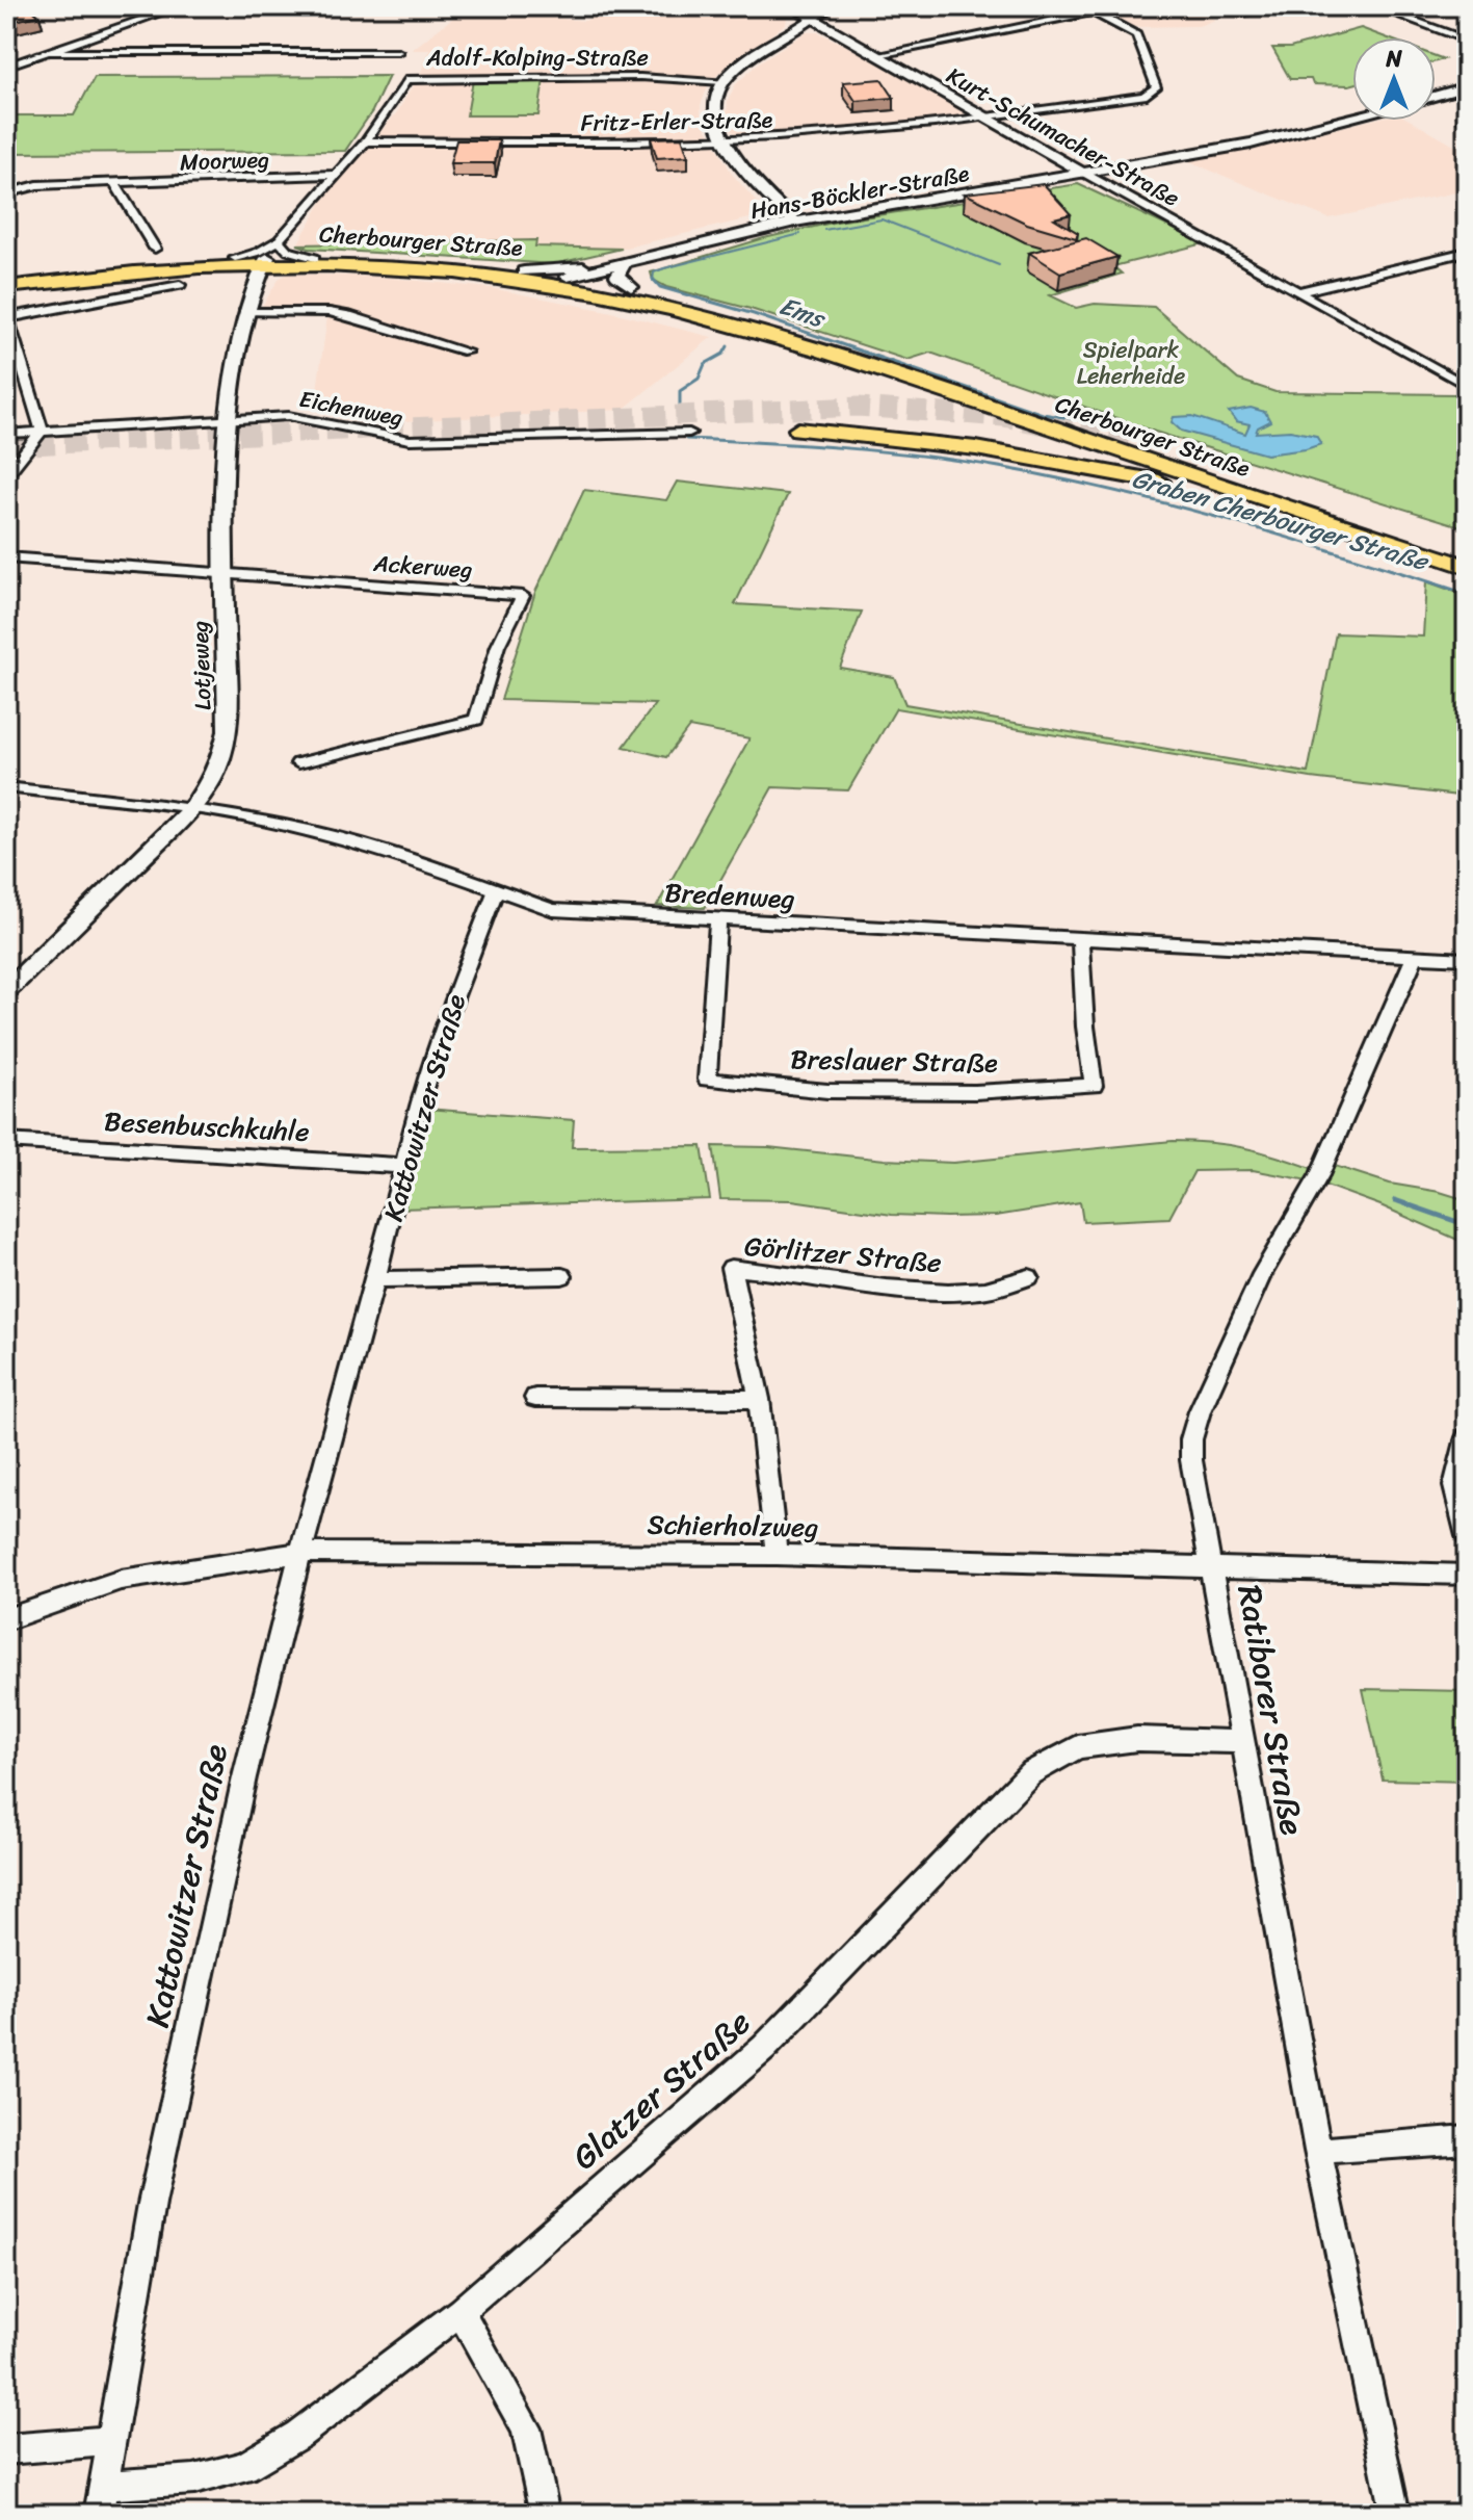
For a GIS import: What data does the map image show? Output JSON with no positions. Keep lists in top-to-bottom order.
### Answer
{
  "streets": {
    "main road": ["Cherbourger Straße"],
    "street": [
      "Adolf-Kolping-Straße",
      "Fritz-Erler-Straße",
      "Kurt-Schumacher-Straße",
      "Moorweg",
      "Hans-Böckler-Straße",
      "Eichenweg",
      "Ackerweg",
      "Lotjeweg",
      "Bredenweg",
      "Breslauer Straße",
      "Kattowitzer Straße",
      "Besenbuschkuhle",
      "Görlitzer Straße",
      "Schierholzweg",
      "Ratiborer Straße",
      "Glatzer Straße"
    ]
  },
  "crossings": [
    ["Adolf-Kolping-Straße", "Fritz-Erler-Straße"],
    ["Adolf-Kolping-Straße", "Moorweg"],
    ["Adolf-Kolping-Straße", "Cherbourger Straße"],
    ["Fritz-Erler-Straße", "Kurt-Schumacher-Straße"],
    ["Kurt-Schumacher-Straße", "Hans-Böckler-Straße"],
    ["Hans-Böckler-Straße", "Cherbourger Straße"],
    ["Cherbourger Straße", "Lotjeweg"],
    ["Eichenweg", "Lotjeweg"],
    ["Ackerweg", "Lotjeweg"],
    ["Lotjeweg", "Bredenweg"],
    ["Bredenweg", "Breslauer Straße"],
    ["Bredenweg", "Kattowitzer Straße"],
    ["Bredenweg", "Ratiborer Straße"],
    ["Kattowitzer Straße", "Besenbuschkuhle"],
    ["Kattowitzer Straße", "Schierholzweg"],
    ["Kattowitzer Straße", "Glatzer Straße"],
    ["Görlitzer Straße", "Schierholzweg"],
    ["Schierholzweg", "Ratiborer Straße"],
    ["Ratiborer Straße", "Glatzer Straße"]
  ],
  "water": ["Ems", "Graben Cherbourger Straße"],
  "parks": ["Spielpark Leherheide"],
  "north": "top"
}
